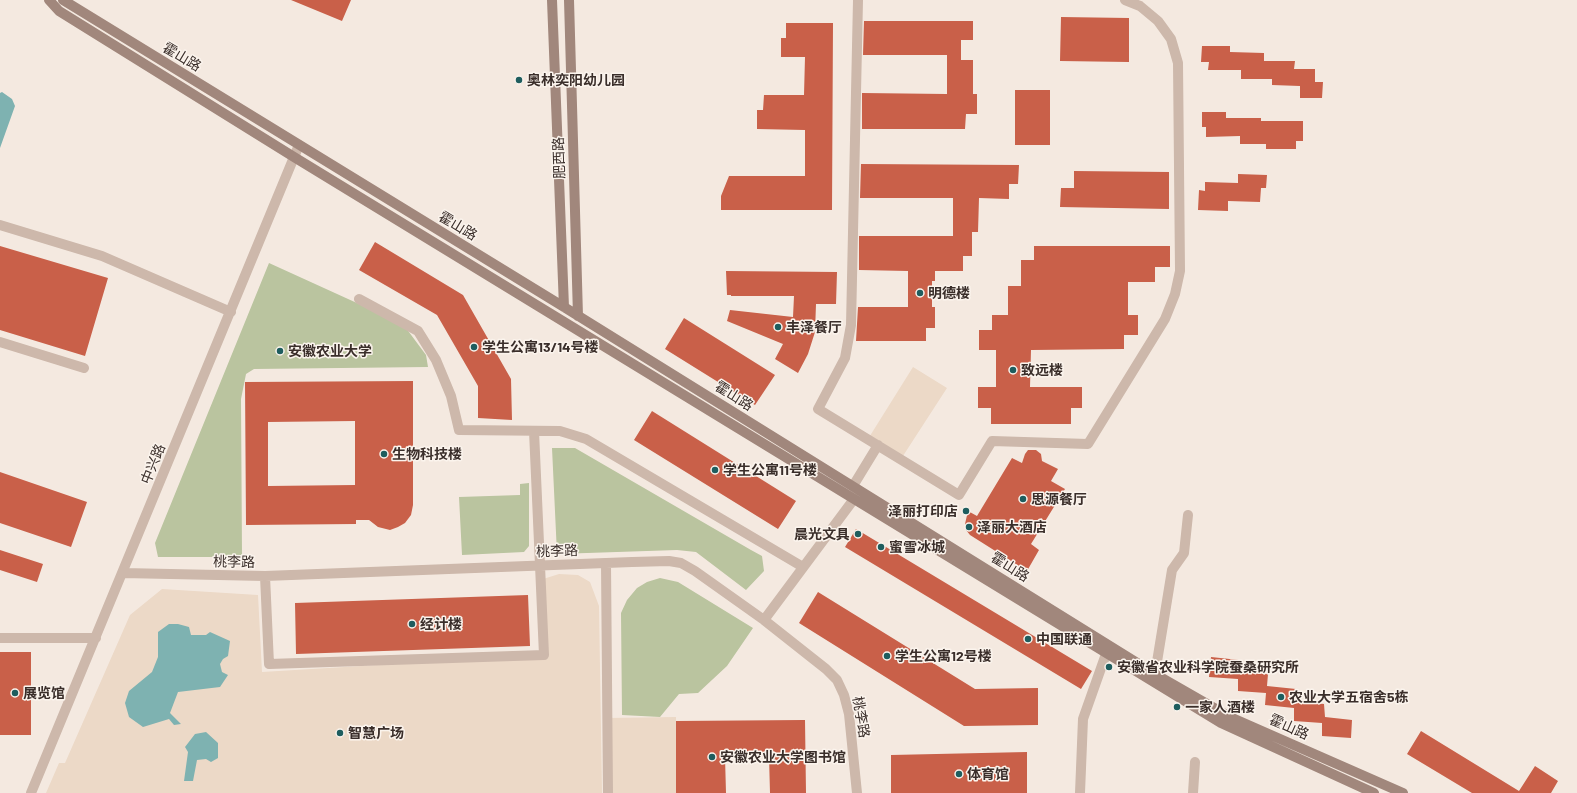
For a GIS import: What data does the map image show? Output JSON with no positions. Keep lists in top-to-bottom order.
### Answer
{
  "streets": {
    "main road": ["霍山路", "肥西路"],
    "street": ["中兴路", "桃李路"]
  },
  "crossings": [
    ["霍山路", "肥西路"],
    ["霍山路", "中兴路"],
    ["中兴路", "桃李路"]
  ],
  "places": [
    "奥林奕阳幼儿园",
    "明德楼",
    "丰泽餐厅",
    "学生公寓13/14号楼",
    "安徽农业大学",
    "致远楼",
    "生物科技楼",
    "学生公寓11号楼",
    "思源餐厅",
    "泽丽打印店",
    "泽丽大酒店",
    "晨光文具",
    "蜜雪冰城",
    "经计楼",
    "中国联通",
    "学生公寓12号楼",
    "安徽省农业科学院蚕桑研究所",
    "展览馆",
    "农业大学五宿舍5栋",
    "一家人酒楼",
    "智慧广场",
    "安徽农业大学图书馆",
    "体育馆"
  ]
}
